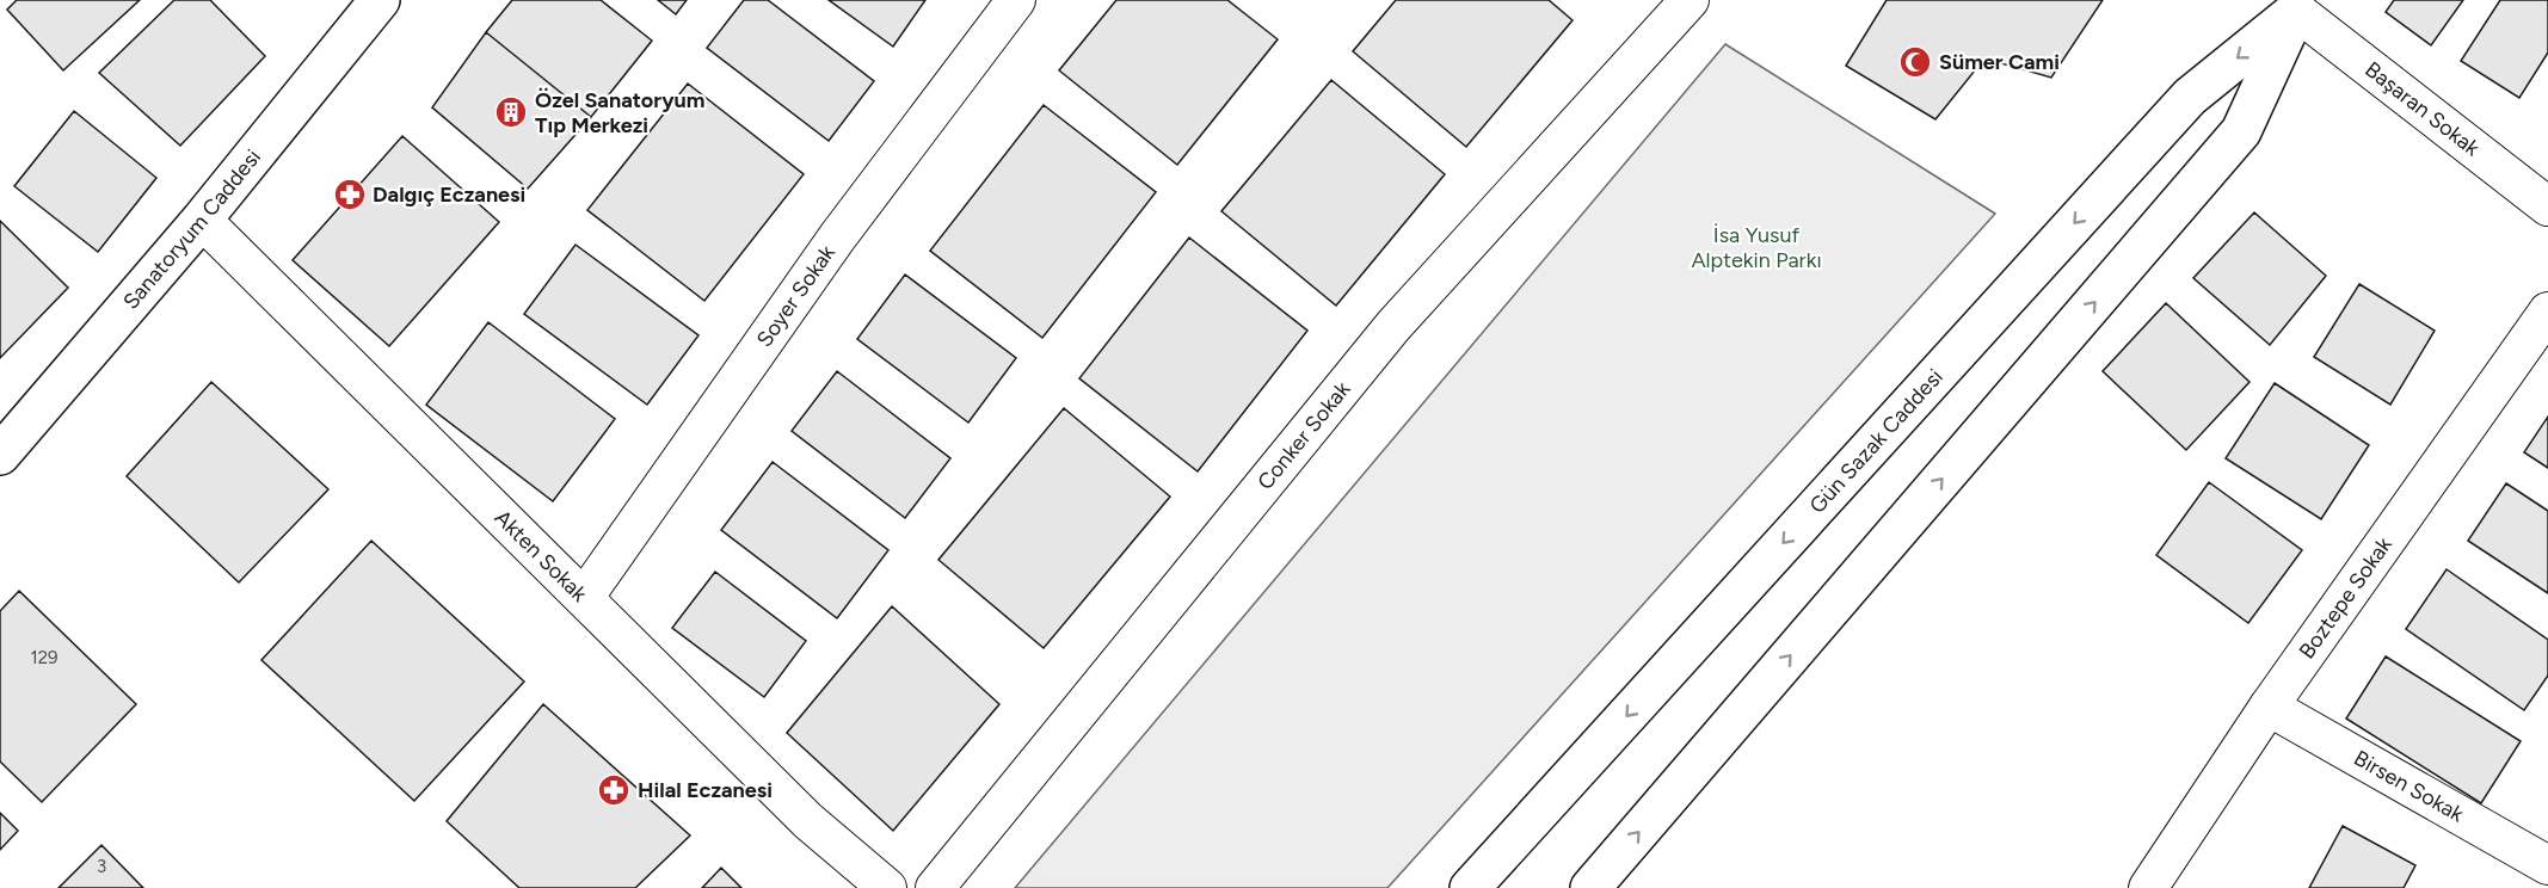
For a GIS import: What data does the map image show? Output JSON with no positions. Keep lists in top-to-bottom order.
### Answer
{
  "streets": {
    "main road": ["Sanatoryum Caddesi", "Gün Sazak Caddesi"],
    "street": [
      "Başaran Sokak",
      "Soyer Sokak",
      "Conker Sokak",
      "Akten Sokak",
      "Boztepe Sokak",
      "Birsen Sokak"
    ]
  },
  "crossings": [
    ["Başaran Sokak", "Gün Sazak Caddesi"],
    ["Sanatoryum Caddesi", "Akten Sokak"],
    ["Soyer Sokak", "Akten Sokak"],
    ["Boztepe Sokak", "Birsen Sokak"]
  ],
  "parks": ["İsa Yusuf Alptekin Parkı"],
  "places": {
    "mosque": ["Sümer Cami"],
    "building": ["Özel Sanatoryum Tıp Merkezi"],
    "pharmacy": ["Dalgıç Eczanesi", "Hilal Eczanesi"]
  },
  "house_numbers": ["129", "3"]
}
